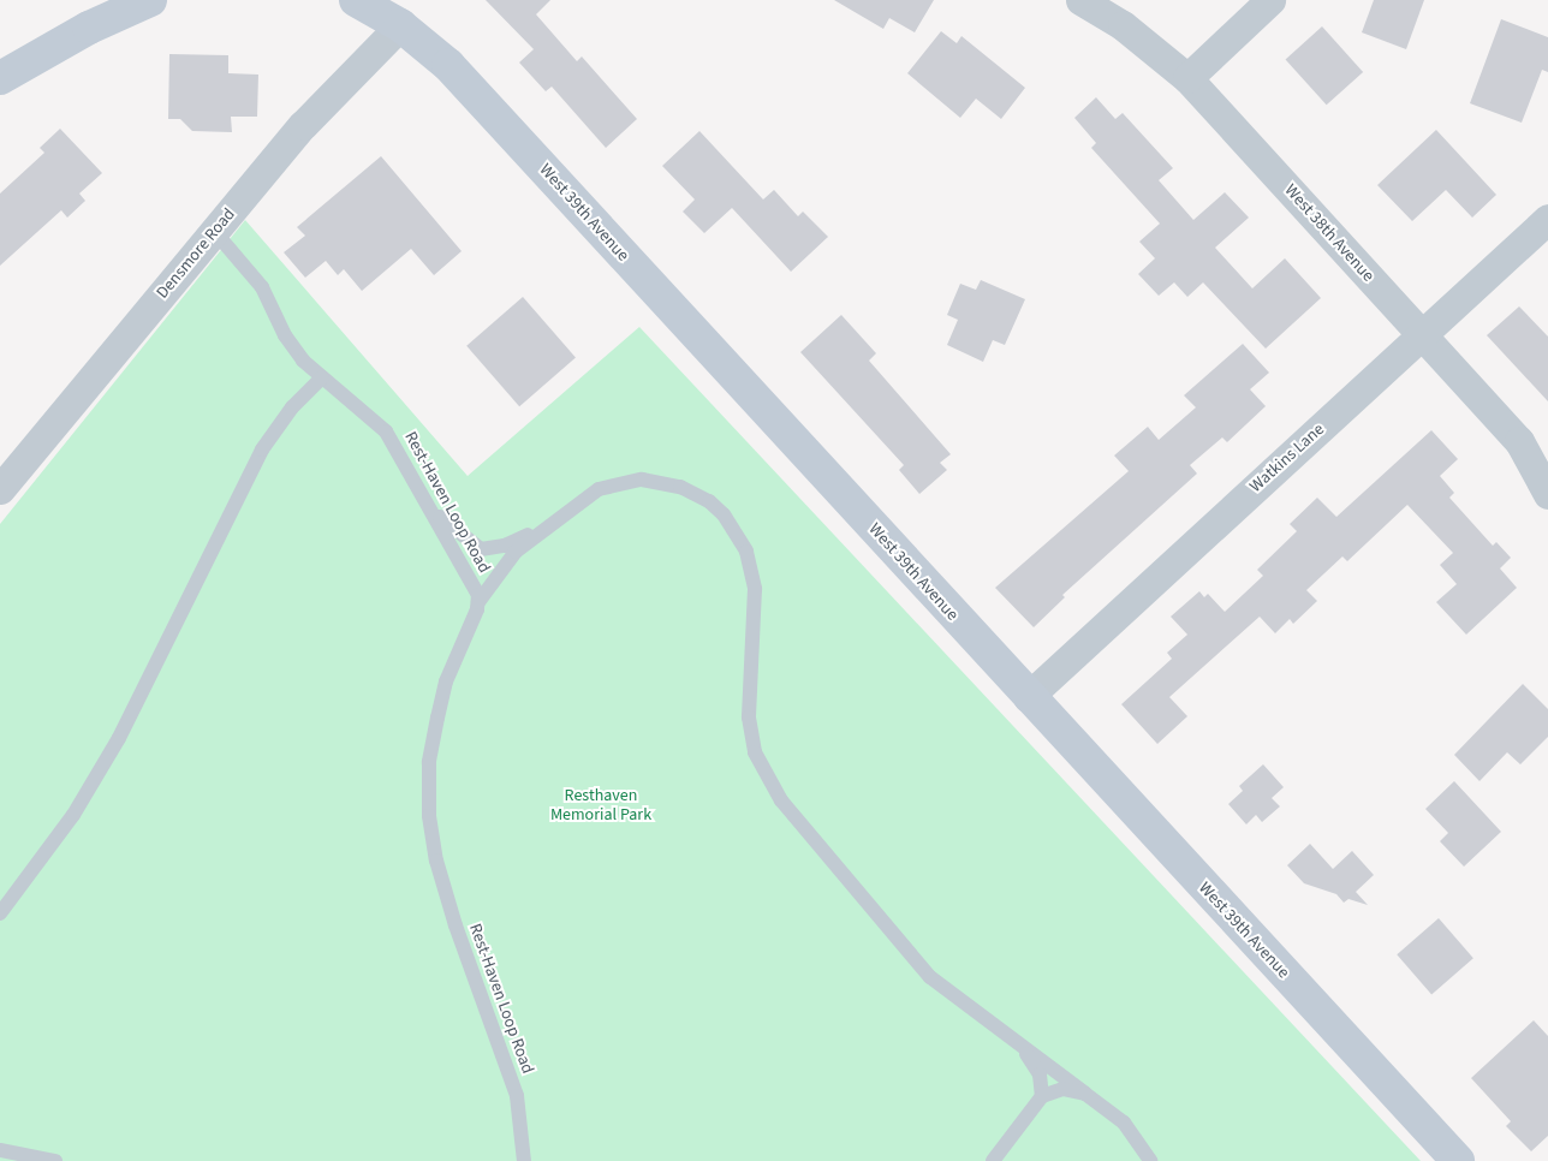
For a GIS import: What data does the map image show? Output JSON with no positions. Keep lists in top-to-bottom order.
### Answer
{
  "streets": {
    "street": [
      "West 39th Avenue",
      "West 38th Avenue",
      "Densmore Road",
      "Watkins Lane"
    ],
    "lane": ["Rest-Haven Loop Road"]
  },
  "crossings": [
    ["West 39th Avenue", "Densmore Road"],
    ["West 39th Avenue", "Watkins Lane"],
    ["West 38th Avenue", "Watkins Lane"],
    ["Densmore Road", "Rest-Haven Loop Road"]
  ],
  "parks": ["Resthaven Memorial Park"]
}
